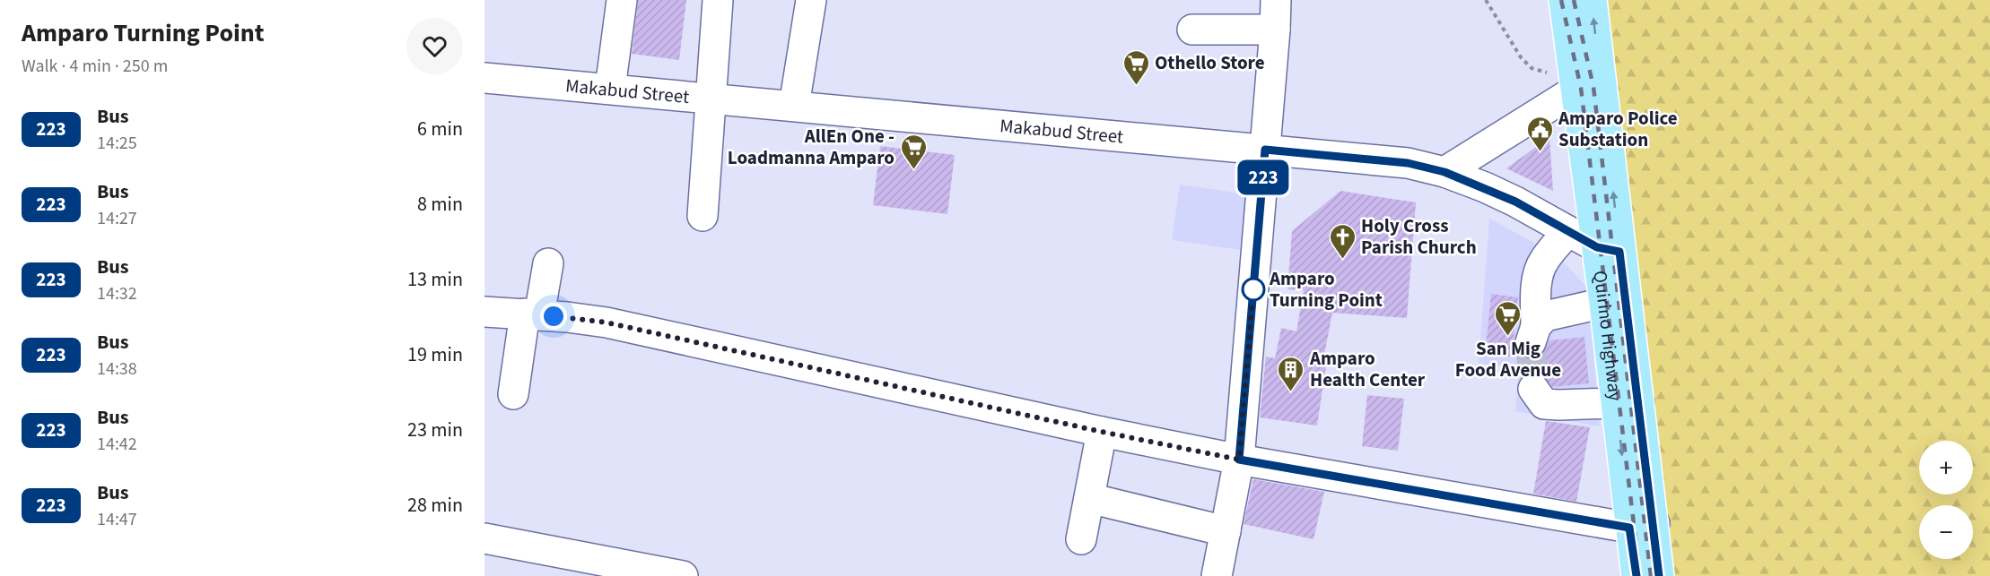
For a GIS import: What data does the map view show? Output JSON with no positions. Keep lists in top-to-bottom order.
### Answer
{
  "streets": {
    "main road": ["Quirino Highway"],
    "street": ["Makabud Street"]
  },
  "crossings": [
    ["Makabud Street", "Quirino Highway"]
  ],
  "places": {
    "supermarket": ["Othello Store", "AllEn One - Loadmanna Amparo", "San Mig Food Avenue"],
    "public building": ["Amparo Police Substation"],
    "church": ["Holy Cross Parish Church"],
    "other": ["Amparo Turning Point"],
    "building": ["Amparo Health Center"]
  },
  "lines": ["bus line 223"],
  "page": {
    "heading": ["Amparo Turning Point", "Walk · 4 min · 250 m"],
    "on_map": "223",
    "list": [
      {
        "mark": "223",
        "name": "Bus",
        "note": "14:25",
        "value": "6 min"
      },
      {
        "mark": "223",
        "name": "Bus",
        "note": "14:27",
        "value": "8 min"
      },
      {
        "mark": "223",
        "name": "Bus",
        "note": "14:32",
        "value": "13 min"
      },
      {
        "mark": "223",
        "name": "Bus",
        "note": "14:38",
        "value": "19 min"
      },
      {
        "mark": "223",
        "name": "Bus",
        "note": "14:42",
        "value": "23 min"
      },
      {
        "mark": "223",
        "name": "Bus",
        "note": "14:47",
        "value": "28 min"
      }
    ],
    "map_buttons": ["+", "−"]
  }
}
